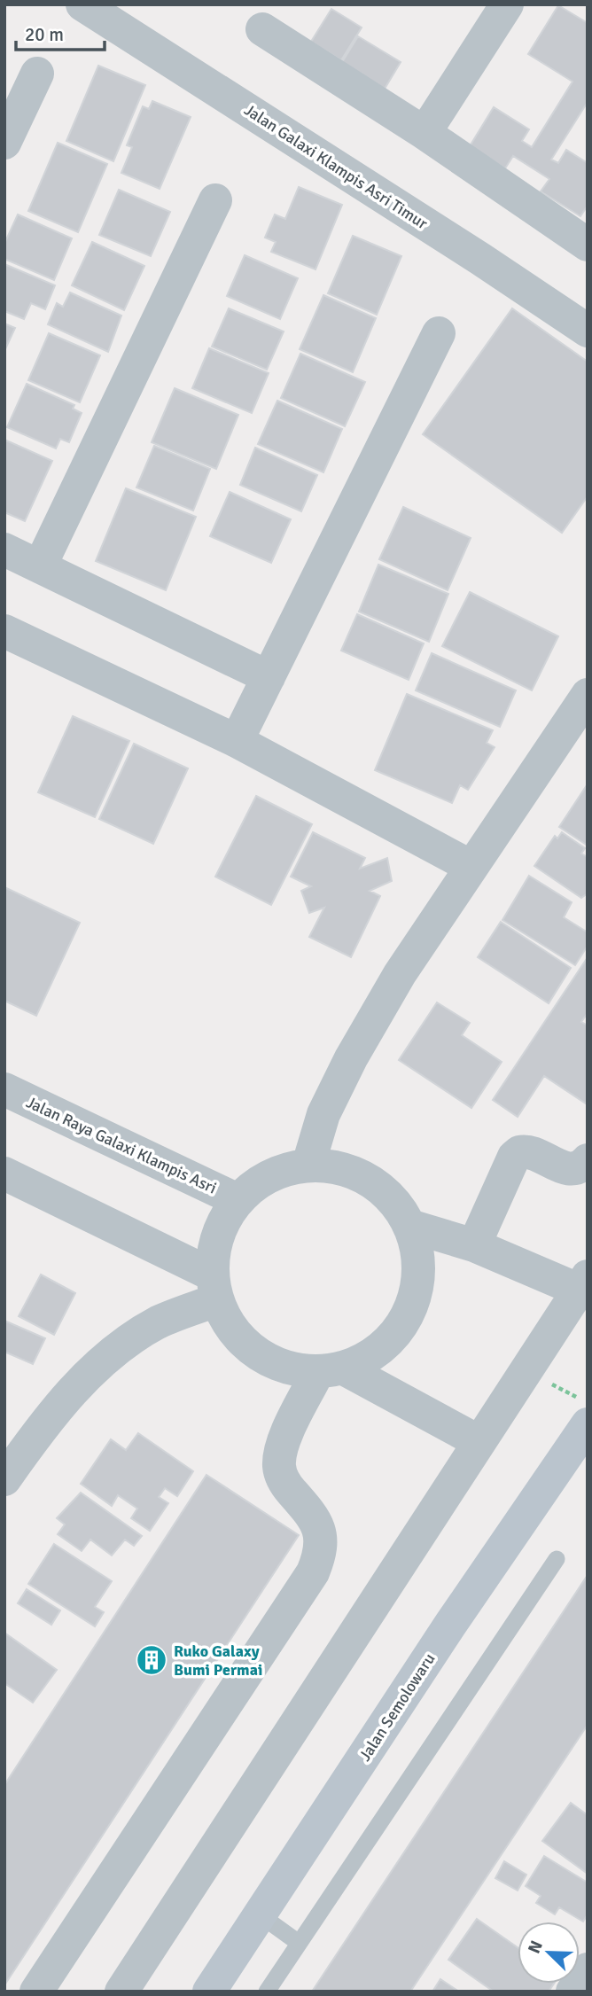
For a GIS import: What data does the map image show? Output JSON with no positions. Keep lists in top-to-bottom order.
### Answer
{
  "streets": {
    "main road": ["Jalan Semolowaru"],
    "street": ["Jalan Galaxi Klampis Asri Timur", "Jalan Raya Galaxi Klampis Asri"]
  },
  "places": {
    "building": ["Ruko Galaxy Bumi Permai"]
  },
  "scale_bar": "20 m",
  "north": "top left"
}
